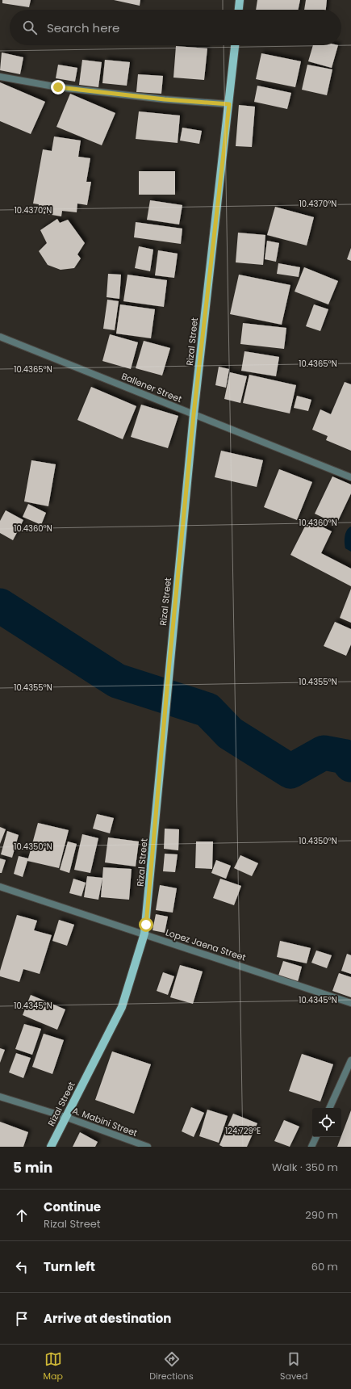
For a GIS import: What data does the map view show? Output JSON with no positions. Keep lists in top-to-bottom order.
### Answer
{
  "streets": {
    "main road": ["Rizal Street"],
    "street": ["Ballener Street", "Lopez Jaena Street", "A. Mabini Street"]
  },
  "crossings": [
    ["Rizal Street", "Ballener Street"],
    ["Rizal Street", "Lopez Jaena Street"],
    ["Rizal Street", "A. Mabini Street"]
  ],
  "page": {
    "search": "Search here",
    "heading": ["5 min", "Walk · 350 m"],
    "list": [
      ["Continue", "Rizal Street", "290 m"],
      ["Turn left", "60 m"],
      "Arrive at destination"
    ],
    "nav": ["Map", "Directions", "Saved"]
  },
  "coordinates": [
    "10.4370°N",
    "10.4365°N",
    "10.4360°N",
    "10.4355°N",
    "10.4350°N",
    "10.4345°N",
    "124.729°E"
  ]
}
